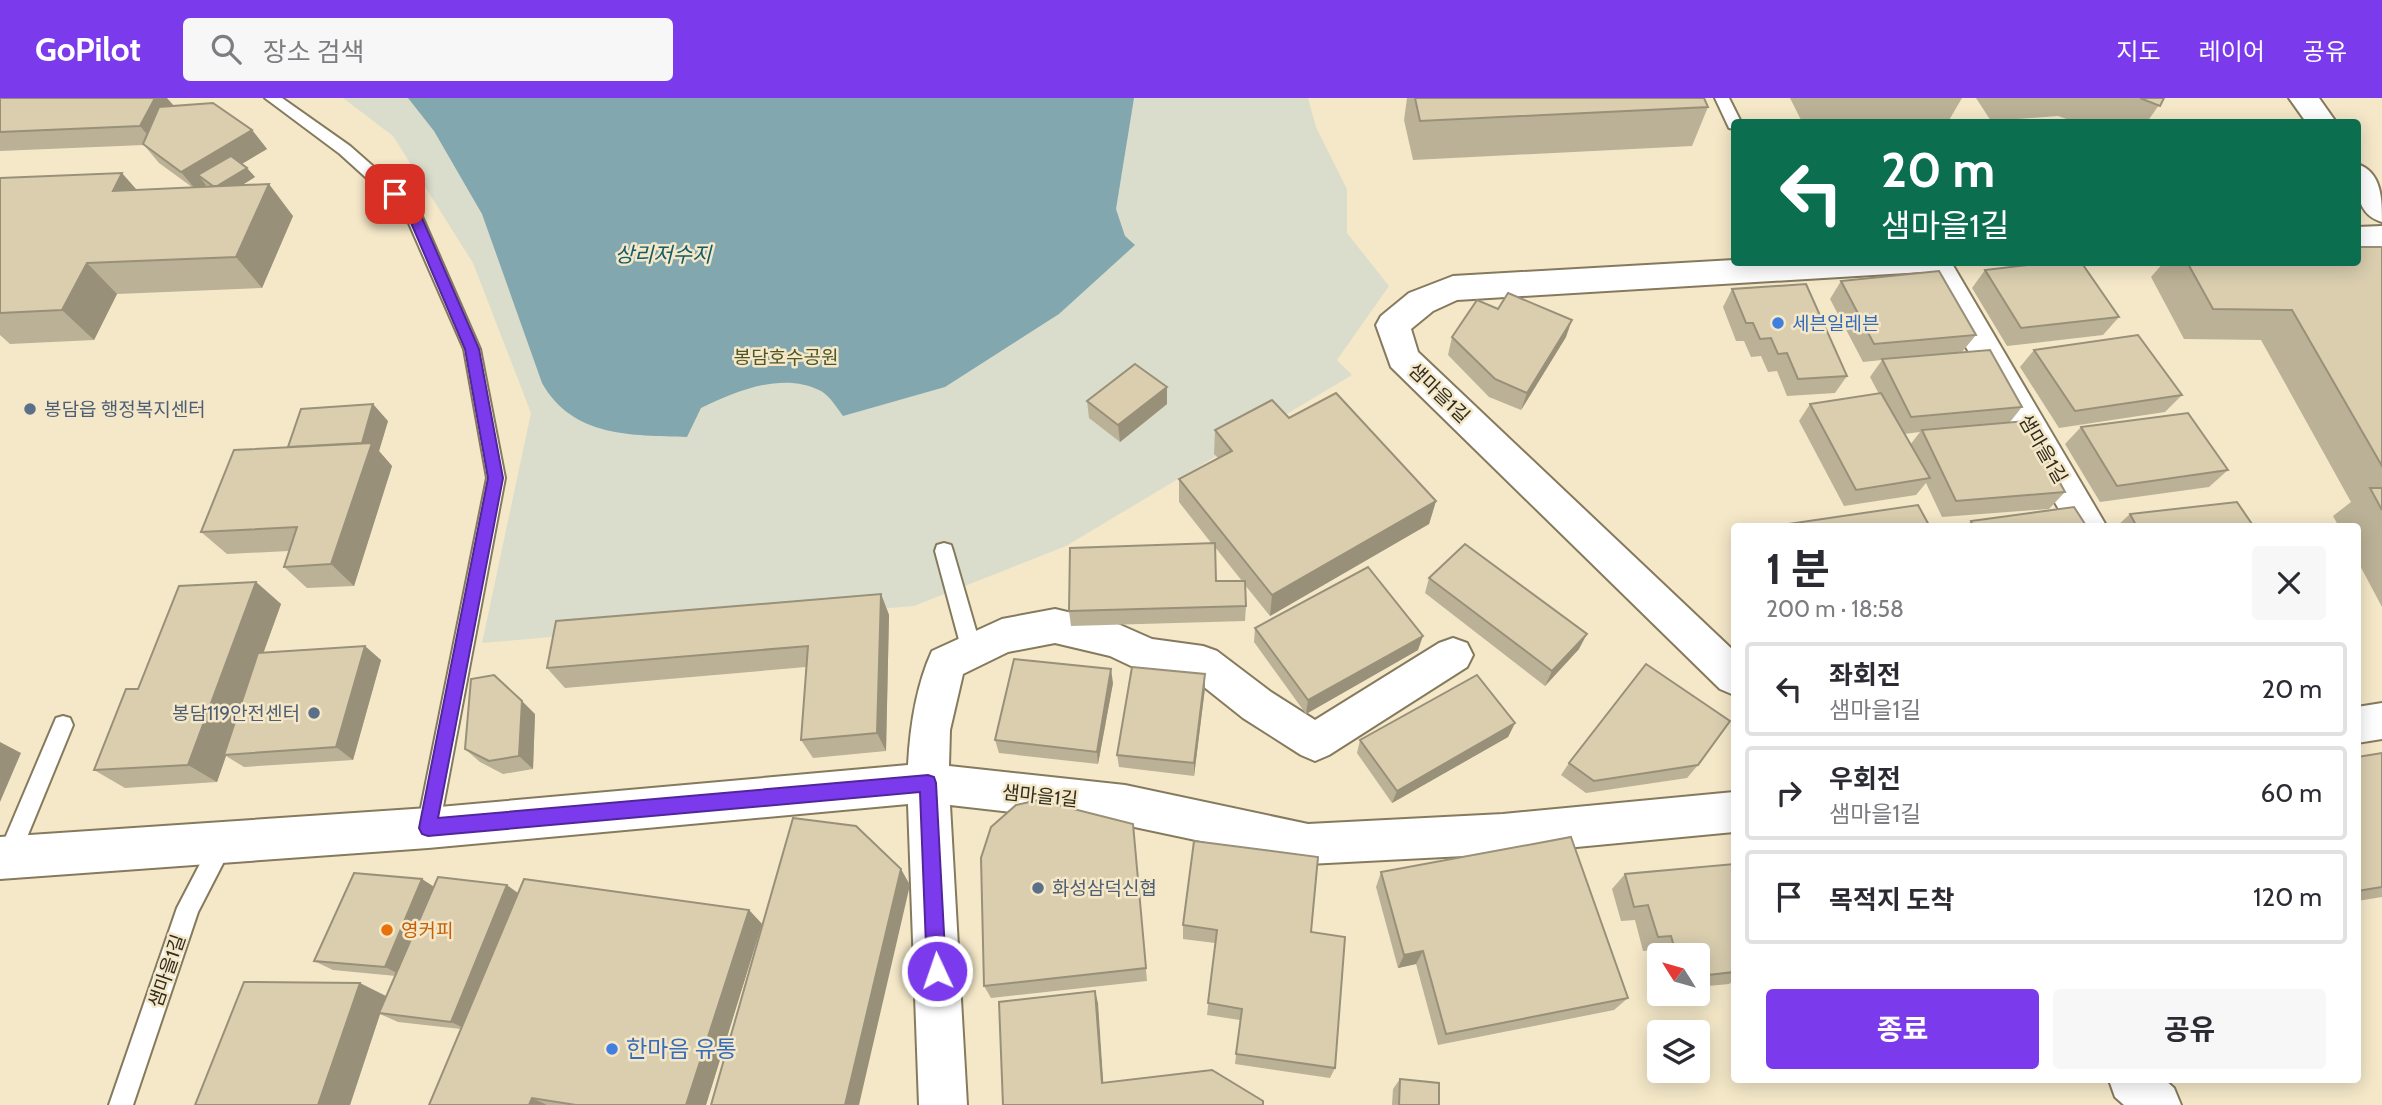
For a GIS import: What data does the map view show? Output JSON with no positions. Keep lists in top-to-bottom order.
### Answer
{
  "streets": {
    "street": ["샘마을1길"]
  },
  "water": ["상리저수지"],
  "parks": ["봉담호수공원"],
  "places": [
    "세븐일레븐",
    "봉담읍 행정복지센터",
    "봉담119안전센터",
    "화성삼덕신협",
    "영커피",
    "한마음 유통"
  ],
  "north": "top left",
  "page": {
    "header": "GoPilot",
    "search": "장소 검색",
    "nav": ["지도", "레이어", "공유"],
    "turn": ["20 m", "샘마을1길"],
    "heading": ["1 분", "200 m · 18:58"],
    "list": [
      {
        "name": "좌회전",
        "note": "샘마을1길",
        "value": "20 m"
      },
      {
        "name": "우회전",
        "note": "샘마을1길",
        "value": "60 m"
      },
      {
        "name": "목적지 도착",
        "value": "120 m"
      }
    ],
    "buttons": ["종료", "공유"]
  }
}
